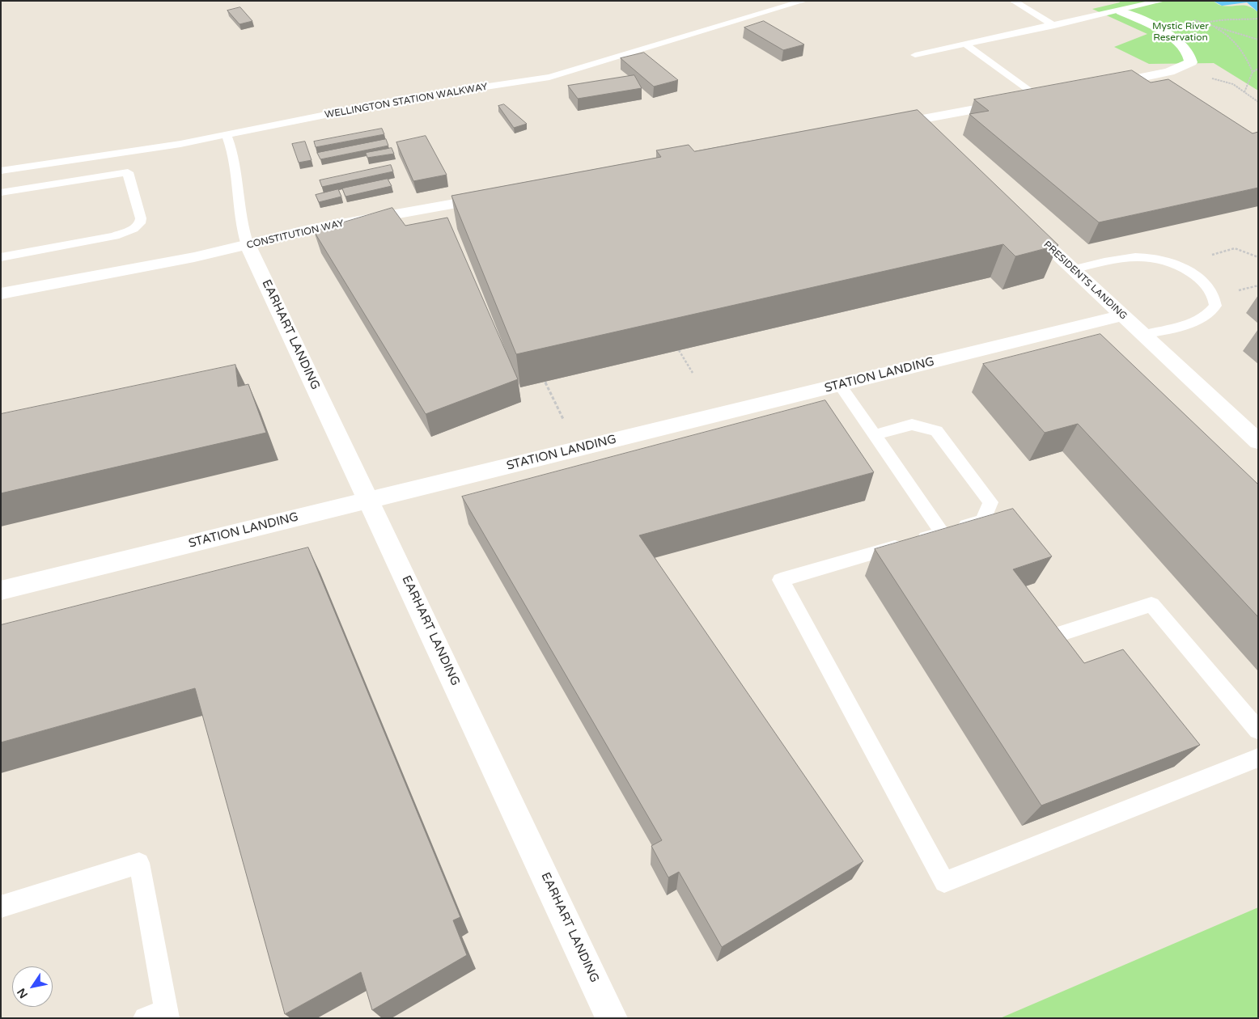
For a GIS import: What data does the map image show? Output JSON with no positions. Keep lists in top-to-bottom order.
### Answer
{
  "streets": {
    "street": [
      "CONSTITUTION WAY",
      "PRESIDENTS LANDING",
      "EARHART LANDING",
      "STATION LANDING"
    ],
    "lane": ["WELLINGTON STATION WALKWAY"]
  },
  "crossings": [
    ["CONSTITUTION WAY", "EARHART LANDING"],
    ["PRESIDENTS LANDING", "STATION LANDING"],
    ["EARHART LANDING", "STATION LANDING"]
  ],
  "parks": ["Mystic River Reservation"],
  "north": "bottom left"
}
